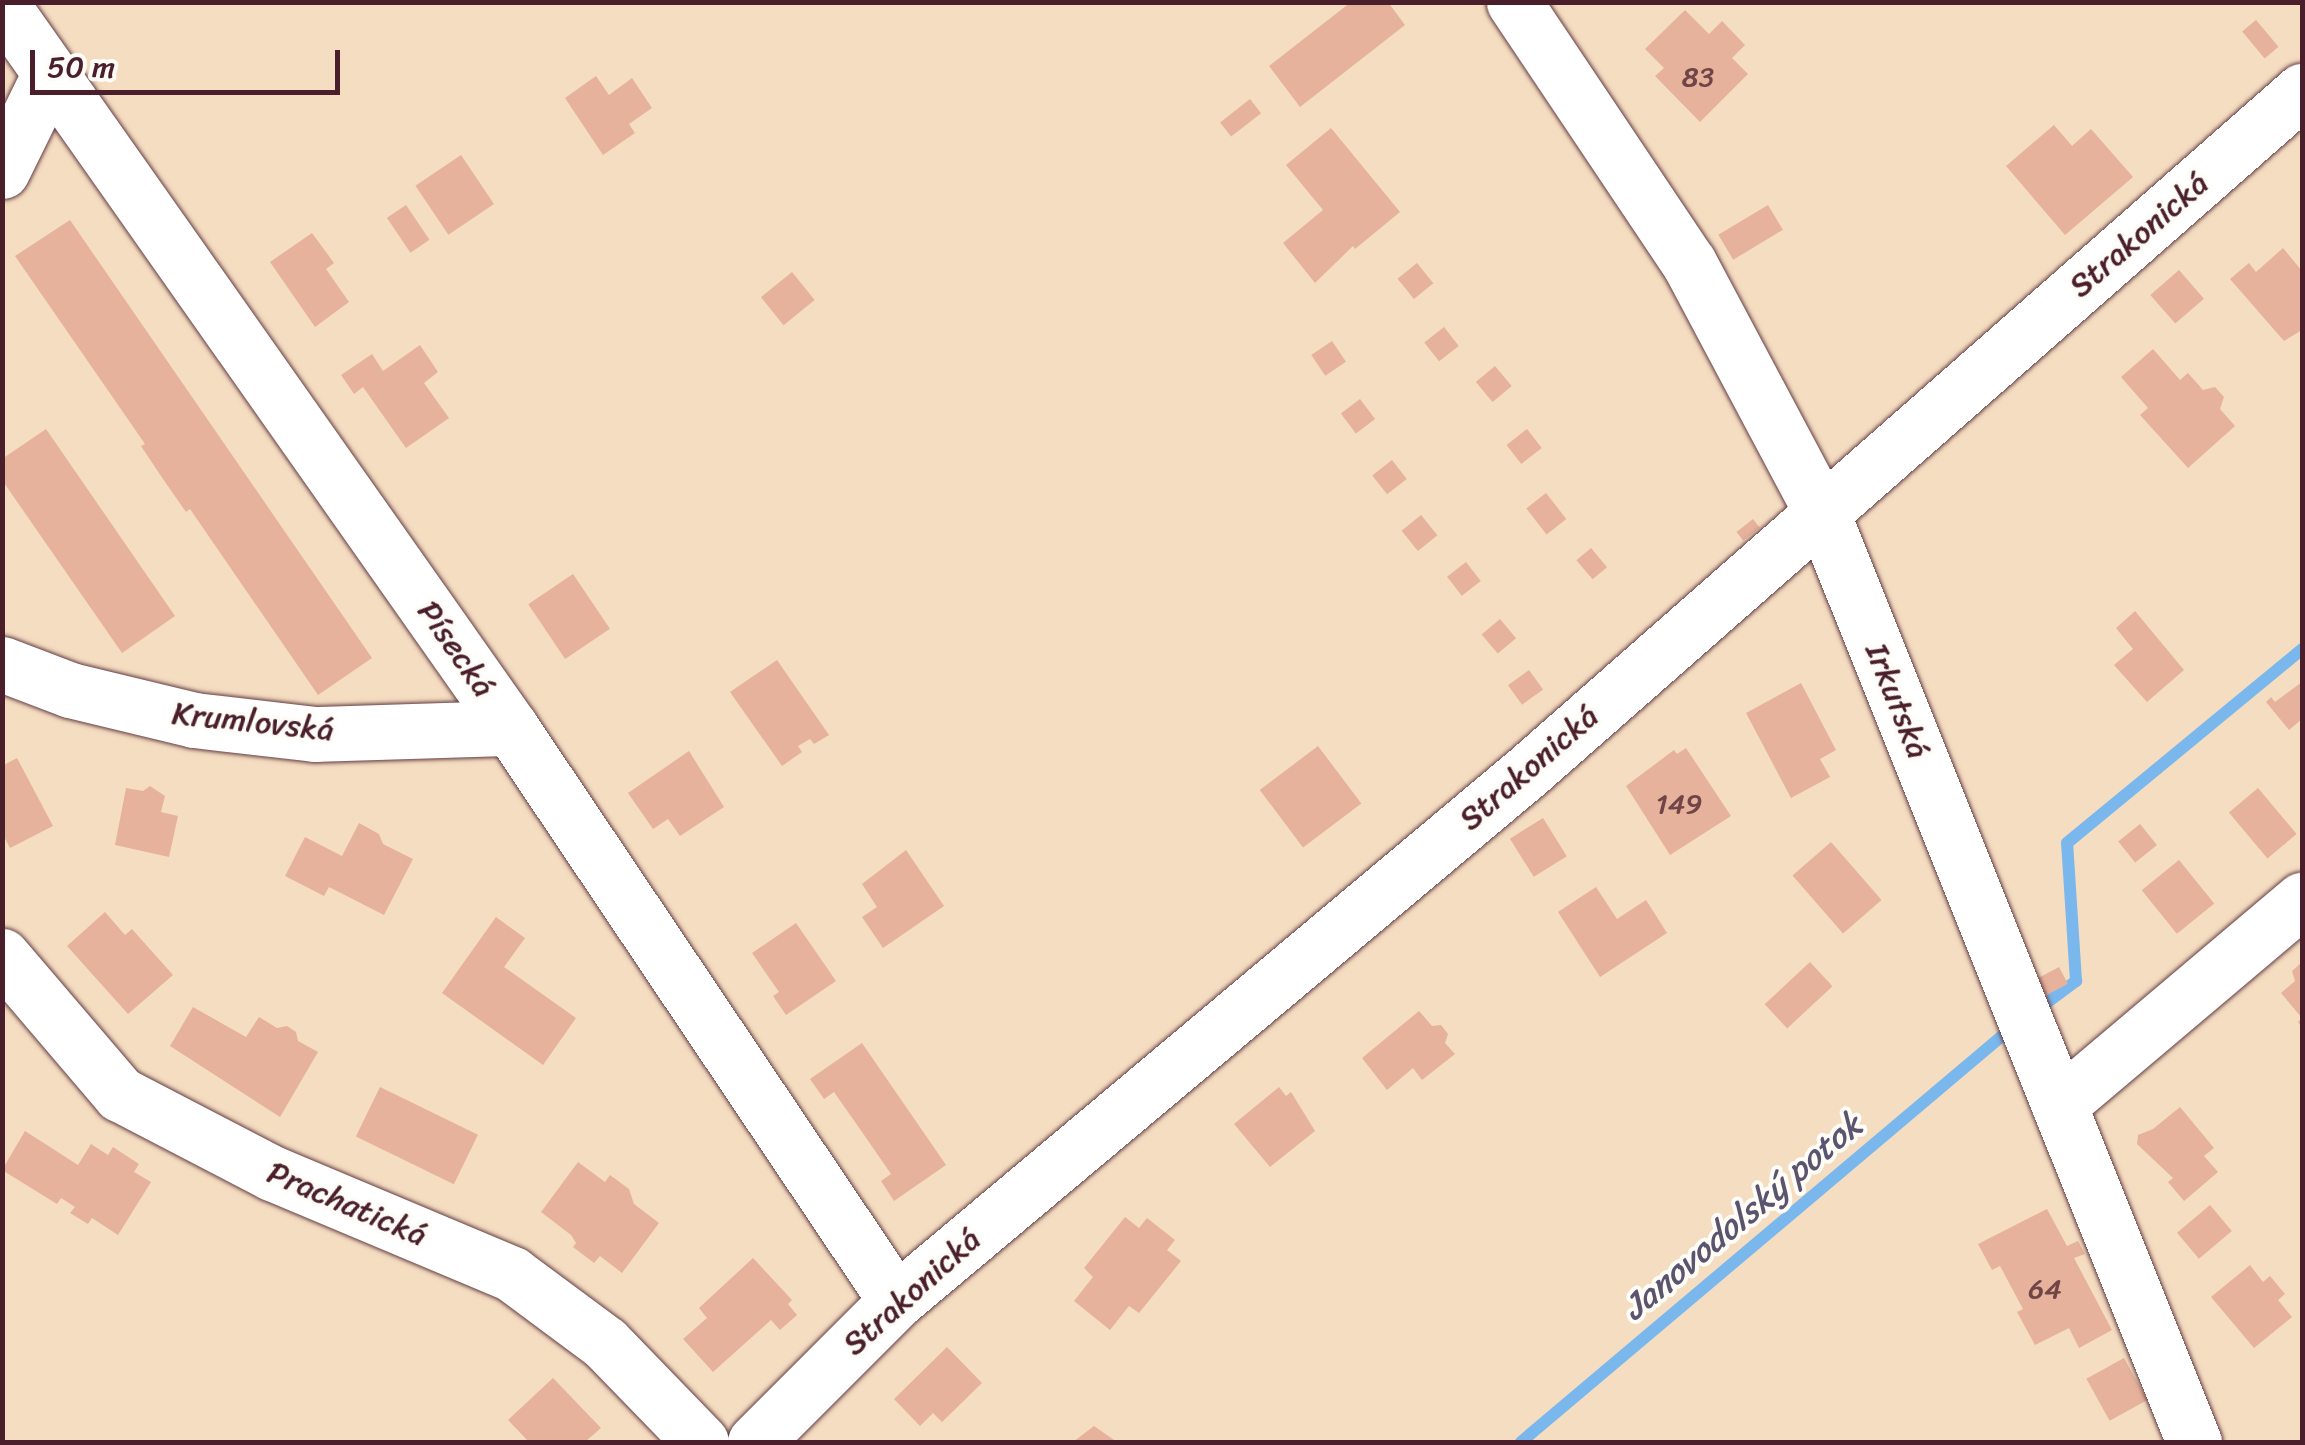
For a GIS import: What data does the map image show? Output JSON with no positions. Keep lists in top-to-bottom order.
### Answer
{
  "streets": {
    "street": [
      "Strakonická",
      "Písecká",
      "Irkutská",
      "Krumlovská",
      "Prachatická"
    ]
  },
  "crossings": [
    ["Strakonická", "Písecká"],
    ["Strakonická", "Irkutská"],
    ["Písecká", "Krumlovská"]
  ],
  "water": ["Janovodolský potok"],
  "house_numbers": ["83", "149", "64"],
  "scale_bar": "50 m"
}
